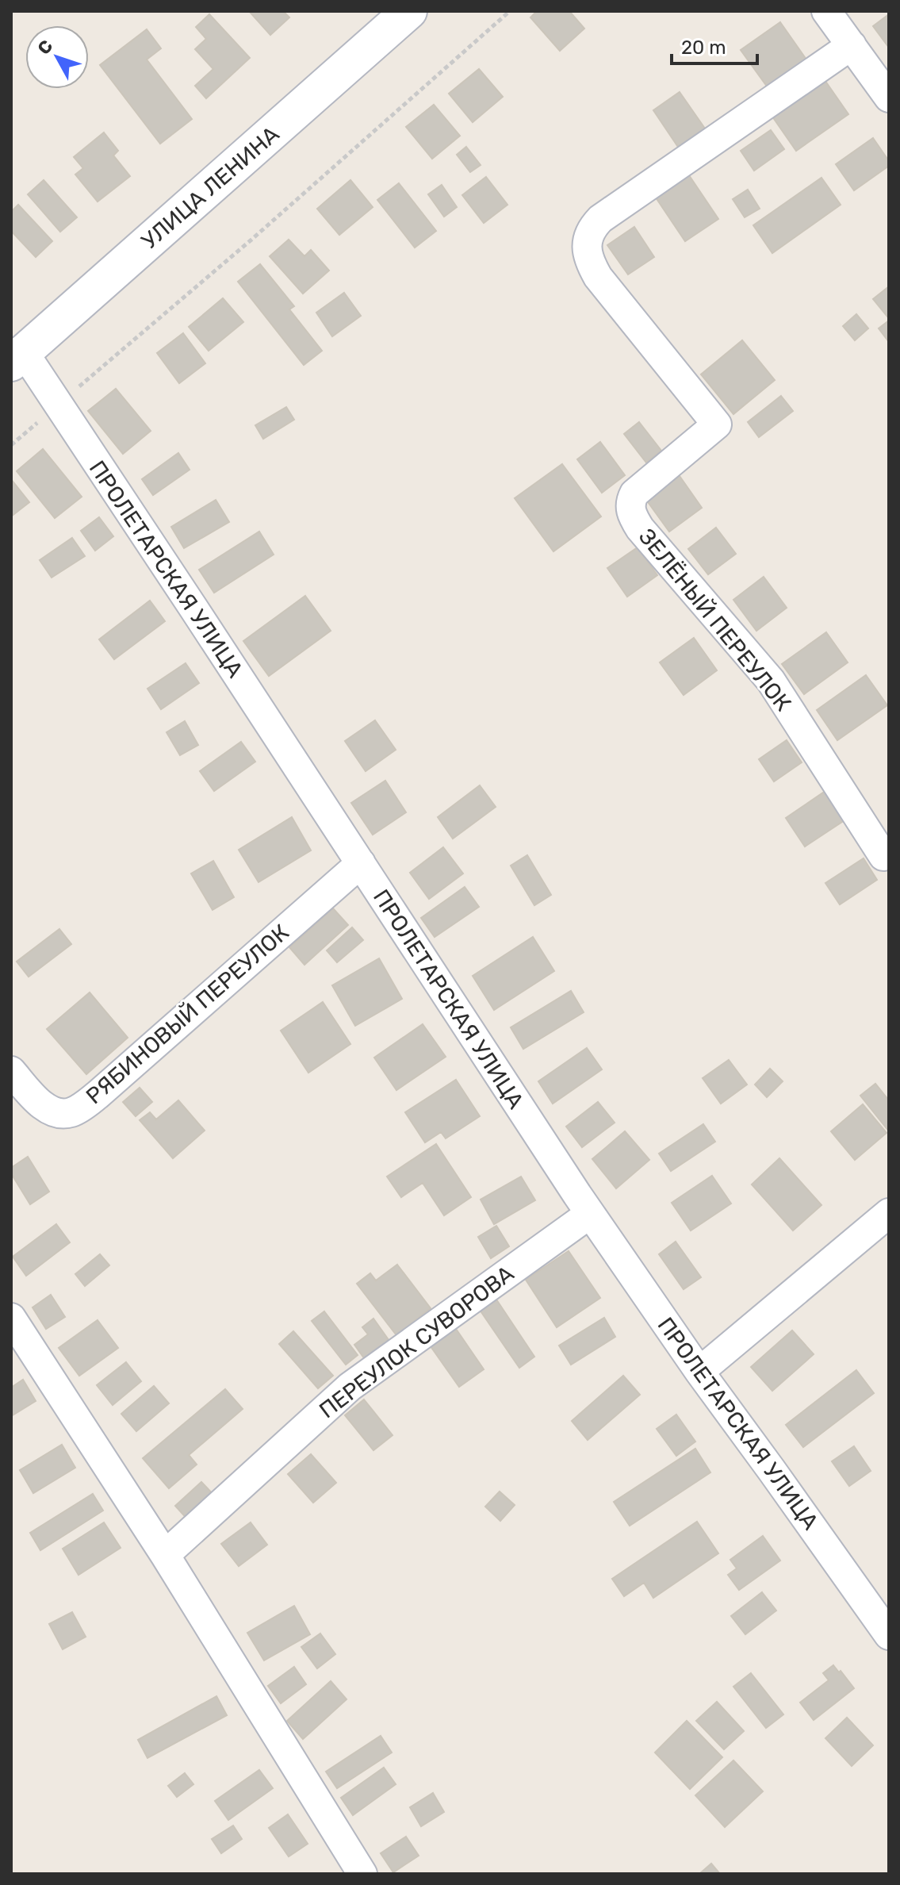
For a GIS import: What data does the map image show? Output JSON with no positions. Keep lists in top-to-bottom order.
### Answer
{
  "streets": {
    "street": [
      "УЛИЦА ЛЕНИНА",
      "ПРОЛЕТАРСКАЯ УЛИЦА",
      "ЗЕЛЁНЫЙ ПЕРЕУЛОК",
      "РЯБИНОВЫЙ ПЕРЕУЛОК",
      "ПЕРЕУЛОК СУВОРОВА"
    ]
  },
  "crossings": [
    ["УЛИЦА ЛЕНИНА", "ПРОЛЕТАРСКАЯ УЛИЦА"],
    ["ПРОЛЕТАРСКАЯ УЛИЦА", "РЯБИНОВЫЙ ПЕРЕУЛОК"],
    ["ПРОЛЕТАРСКАЯ УЛИЦА", "ПЕРЕУЛОК СУВОРОВА"]
  ],
  "scale_bar": "20 m",
  "north": "top left"
}
